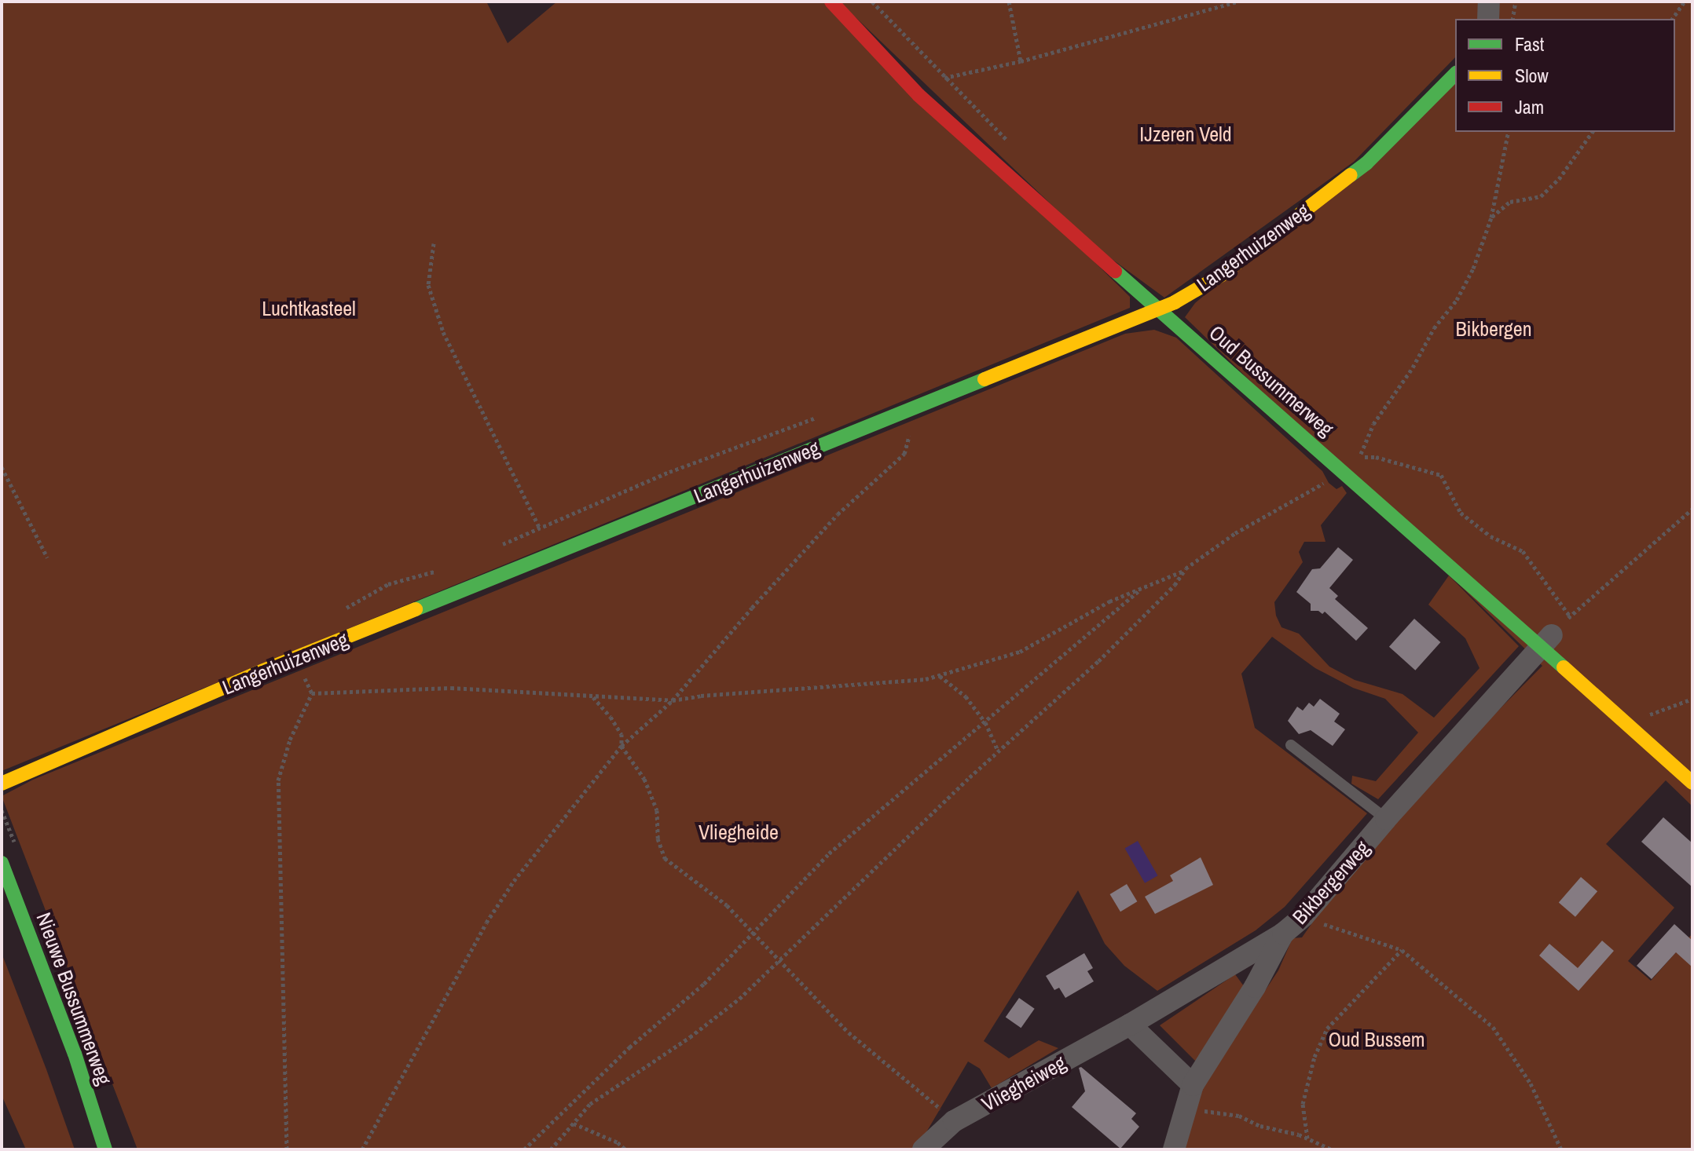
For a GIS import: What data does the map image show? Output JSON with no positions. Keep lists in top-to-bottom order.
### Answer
{
  "streets": {
    "street": [
      "Langerhuizenweg",
      "Oud Bussummerweg",
      "Bikbergerweg",
      "Nieuwe Bussummerweg",
      "Vliegheiweg"
    ]
  },
  "crossings": [
    ["Langerhuizenweg", "Oud Bussummerweg"],
    ["Oud Bussummerweg", "Bikbergerweg"],
    ["Bikbergerweg", "Vliegheiweg"]
  ],
  "parks": [
    "IJzeren Veld",
    "Luchtkasteel",
    "Bikbergen",
    "Vliegheide",
    "Oud Bussem"
  ],
  "legend": ["Fast", "Slow", "Jam"]
}
